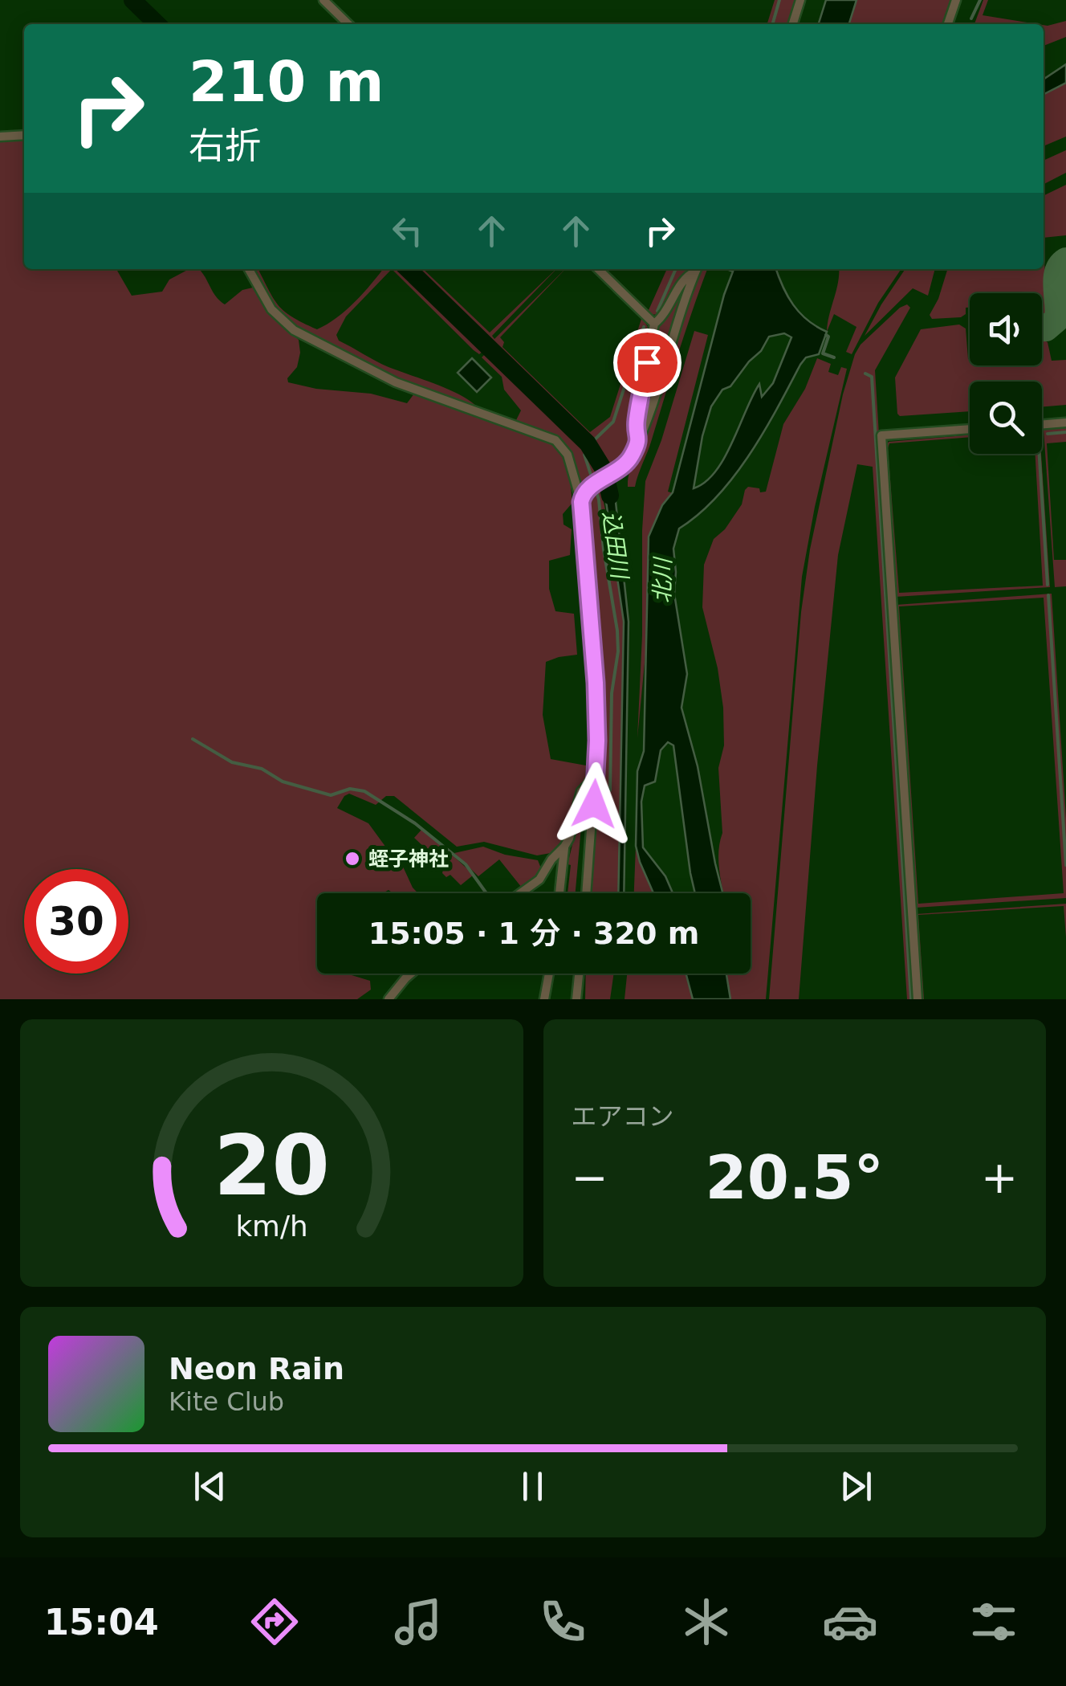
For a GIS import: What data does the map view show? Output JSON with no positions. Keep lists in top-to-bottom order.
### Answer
{
  "water": ["込田川", "北川"],
  "places": ["蛭子神社"],
  "page": {
    "turn": ["210 m", "右折"],
    "limit": "30",
    "trip": "15:05 · 1 分 · 320 m",
    "tile": "エアコン",
    "heat": ["−", "20.5°", "+"],
    "song": ["Neon Rain", "Kite Club"],
    "tabs": "15:04",
    "gauge": ["20", "km/h"]
  }
}
